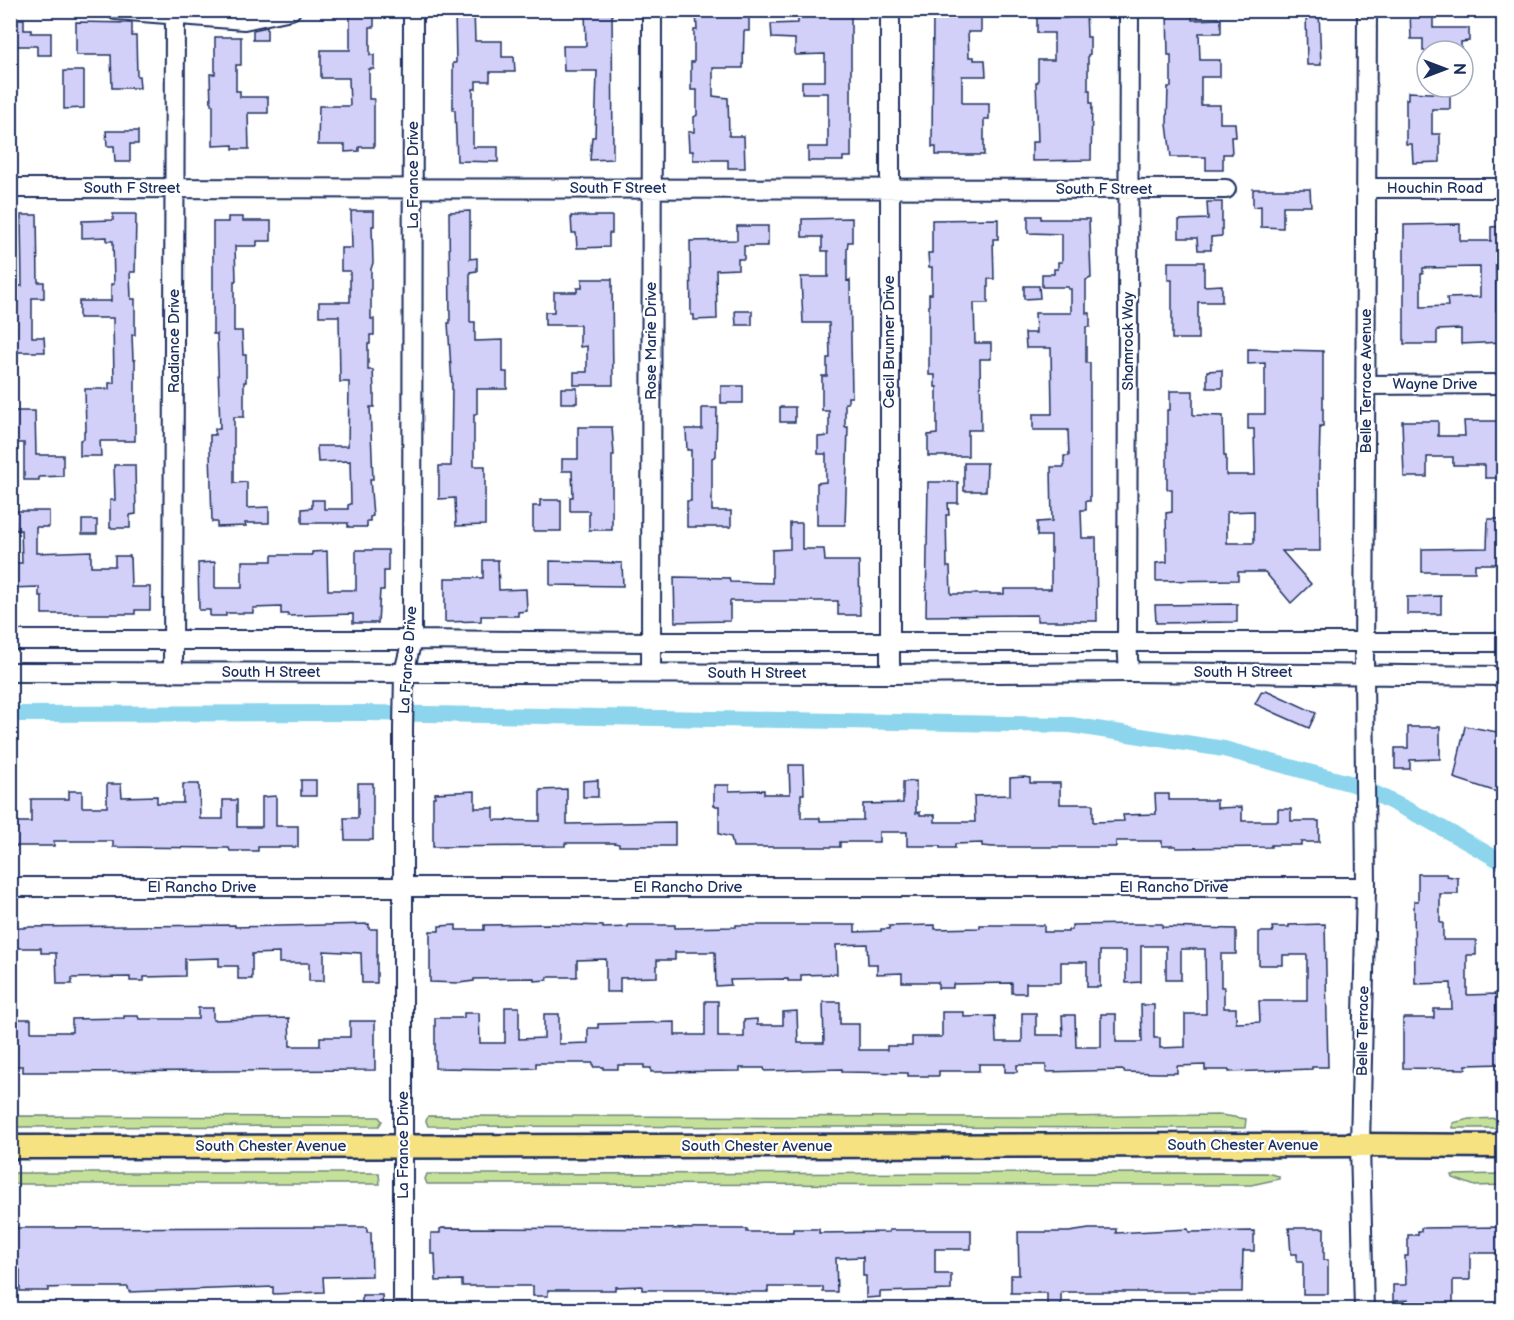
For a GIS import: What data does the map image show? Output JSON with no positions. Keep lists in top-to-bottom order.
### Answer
{
  "streets": {
    "main road": ["South Chester Avenue"],
    "street": [
      "La France Drive",
      "South F Street",
      "Houchin Road",
      "Radiance Drive",
      "Rose Marie Drive",
      "Shamrock Way",
      "Cecil Brunner Drive",
      "Belle Terrace Avenue",
      "Wayne Drive",
      "South H Street",
      "El Rancho Drive",
      "Belle Terrace"
    ]
  },
  "crossings": [
    ["La France Drive", "South F Street"],
    ["La France Drive", "South H Street"],
    ["La France Drive", "El Rancho Drive"],
    ["La France Drive", "South Chester Avenue"],
    ["South F Street", "Radiance Drive"],
    ["South F Street", "Rose Marie Drive"],
    ["South F Street", "Shamrock Way"],
    ["South F Street", "Cecil Brunner Drive"],
    ["Houchin Road", "Belle Terrace Avenue"],
    ["Radiance Drive", "South H Street"],
    ["Rose Marie Drive", "South H Street"],
    ["Shamrock Way", "South H Street"],
    ["Cecil Brunner Drive", "South H Street"],
    ["Belle Terrace Avenue", "Wayne Drive"],
    ["Belle Terrace Avenue", "South H Street"],
    ["Belle Terrace Avenue", "Belle Terrace"],
    ["El Rancho Drive", "Belle Terrace"],
    ["Belle Terrace", "South Chester Avenue"]
  ],
  "north": "right"
}
